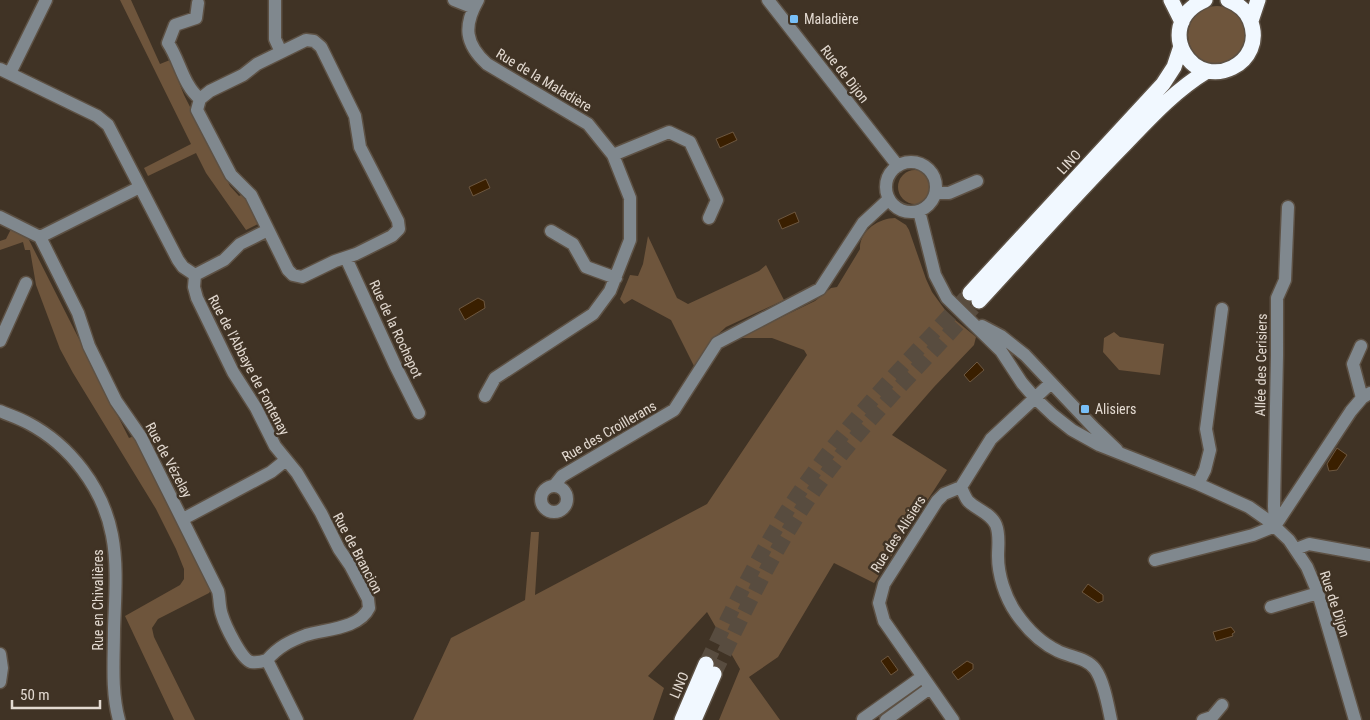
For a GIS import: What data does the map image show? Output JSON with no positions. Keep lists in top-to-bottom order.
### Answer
{
  "streets": {
    "highway": ["LINO"],
    "street": [
      "Rue de Dijon",
      "Rue de la Maladière",
      "Rue de la Rochepot",
      "Rue de l'Abbaye de Fontenay",
      "Allée des Cerisiers",
      "Rue des Croillerans",
      "Rue de Vézelay",
      "Rue des Alisiers",
      "Rue de Brancion",
      "Rue en Chivalières"
    ]
  },
  "crossings": [
    ["Rue de Dijon", "Allée des Cerisiers"],
    ["Rue de Dijon", "Rue des Croillerans"],
    ["Rue de Dijon", "Rue des Alisiers"],
    ["Rue de l'Abbaye de Fontenay", "Rue de Brancion"],
    ["Rue de Vézelay", "Rue de Brancion"]
  ],
  "places": {
    "transit": ["Maladière", "Alisiers"]
  },
  "scale_bar": "50 m"
}
